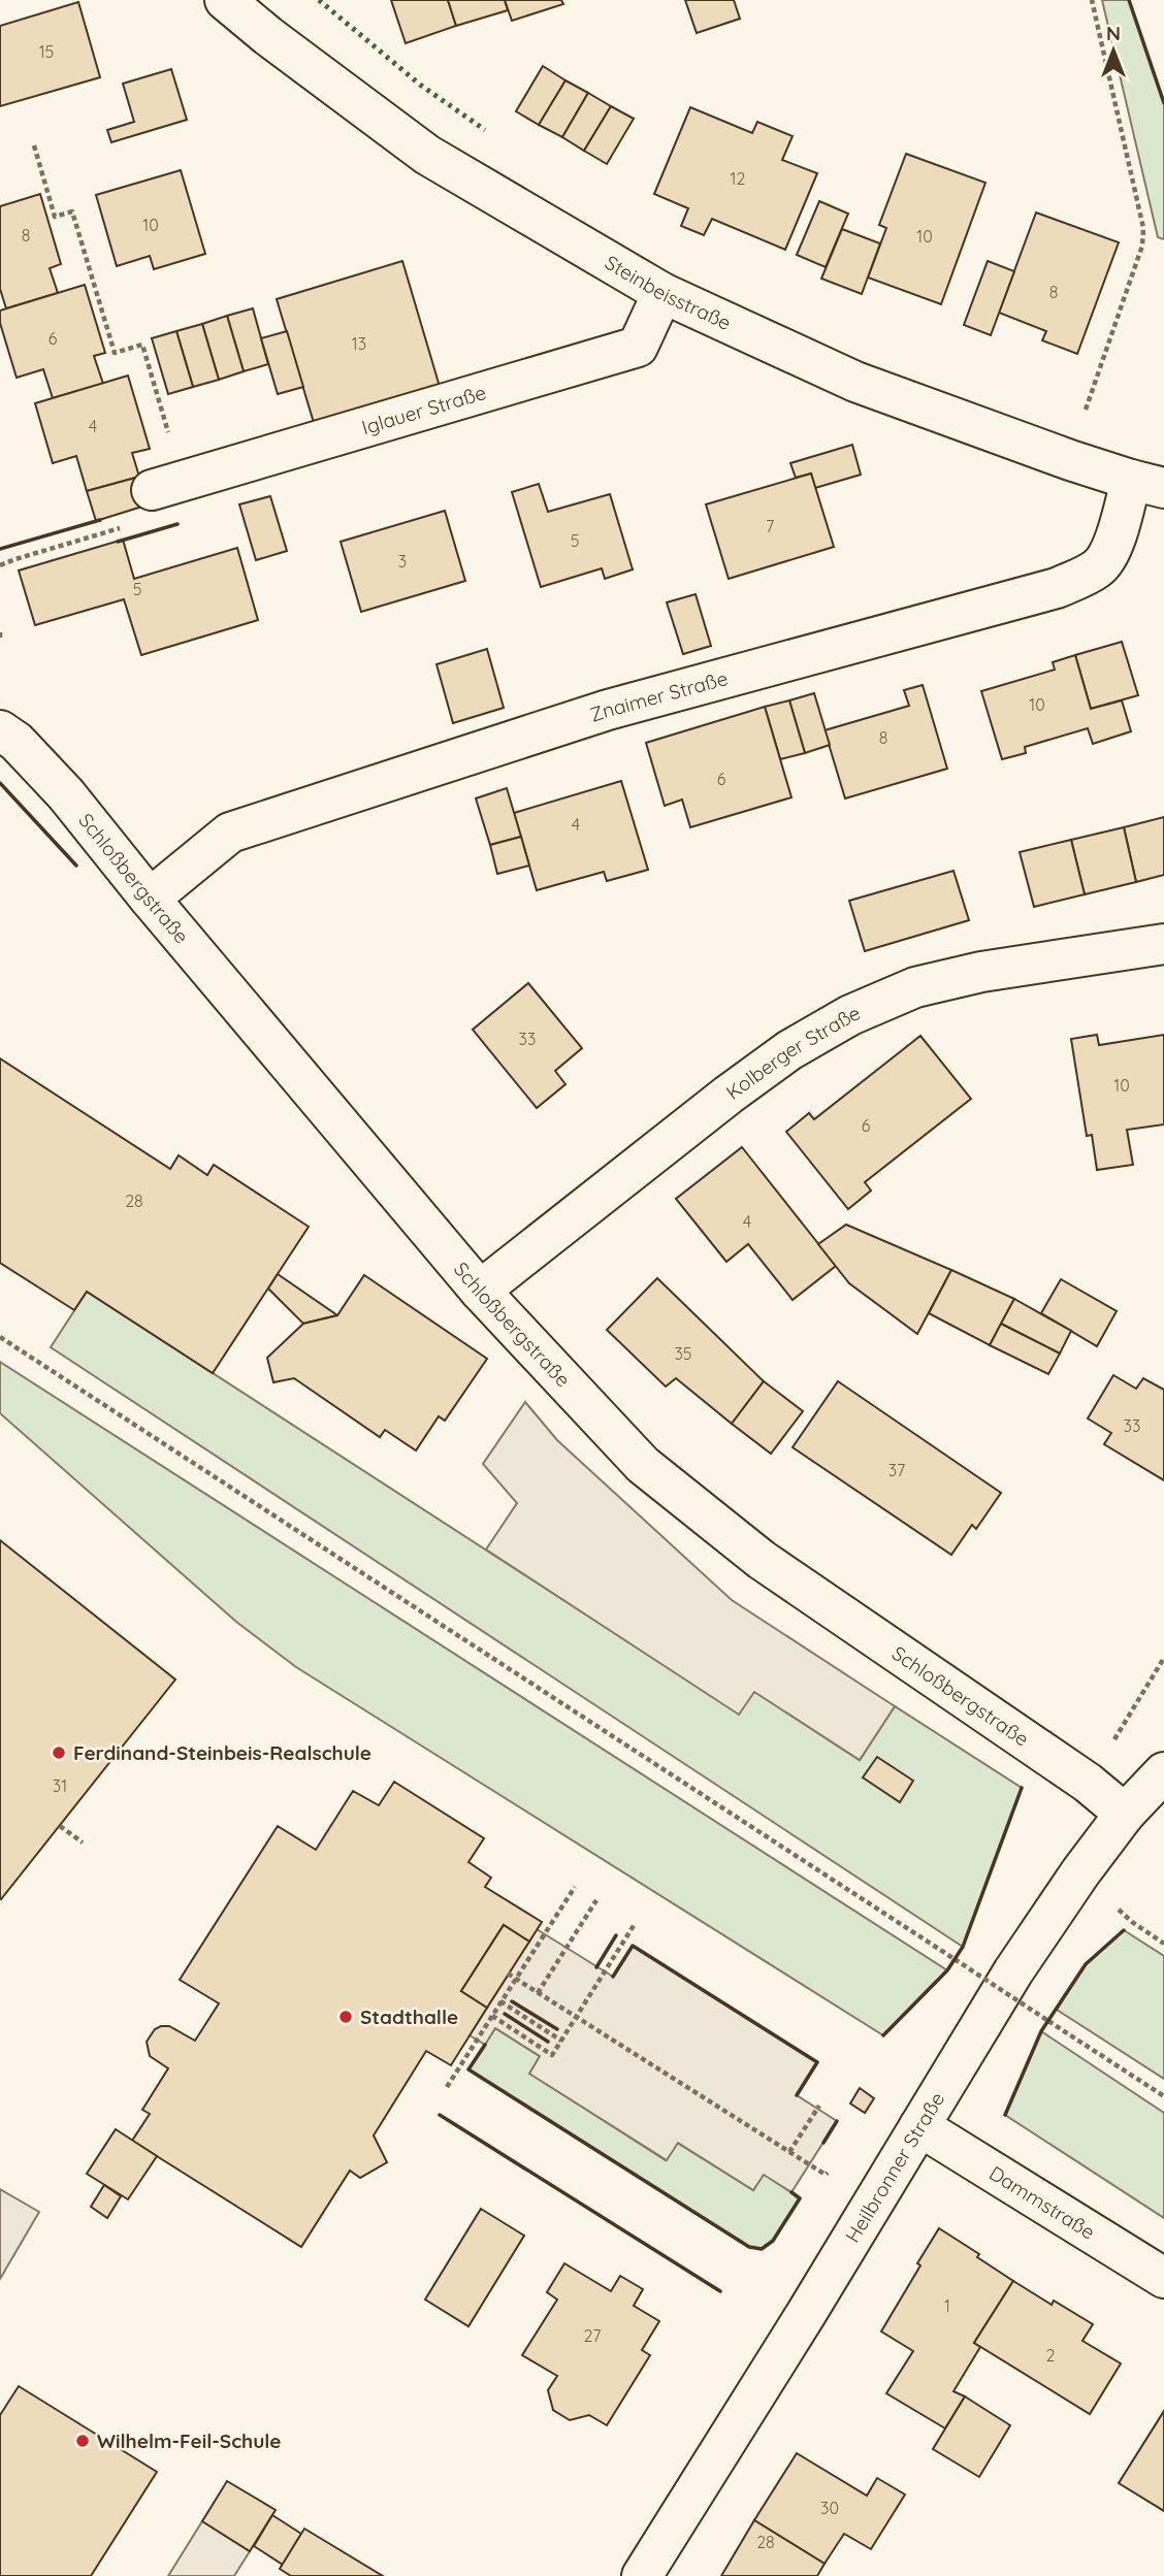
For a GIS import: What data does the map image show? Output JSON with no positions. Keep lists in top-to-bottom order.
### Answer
{
  "streets": {
    "street": [
      "Steinbeisstraße",
      "Iglauer Straße",
      "Znaimer Straße",
      "Schloßbergstraße",
      "Kolberger Straße",
      "Heilbronner Straße",
      "Dammstraße"
    ]
  },
  "crossings": [
    ["Steinbeisstraße", "Iglauer Straße"],
    ["Steinbeisstraße", "Znaimer Straße"],
    ["Znaimer Straße", "Schloßbergstraße"],
    ["Schloßbergstraße", "Kolberger Straße"],
    ["Schloßbergstraße", "Heilbronner Straße"],
    ["Heilbronner Straße", "Dammstraße"]
  ],
  "places": ["Ferdinand-Steinbeis-Realschule", "Stadthalle", "Wilhelm-Feil-Schule"],
  "house_numbers": [
    "15",
    "12",
    "10",
    "8",
    "10",
    "8",
    "6",
    "13",
    "4",
    "7",
    "5",
    "3",
    "5",
    "10",
    "8",
    "6",
    "4",
    "33",
    "10",
    "6",
    "28",
    "4",
    "35",
    "33",
    "37",
    "31",
    "1",
    "27",
    "2",
    "30",
    "28"
  ],
  "north": "top"
}
